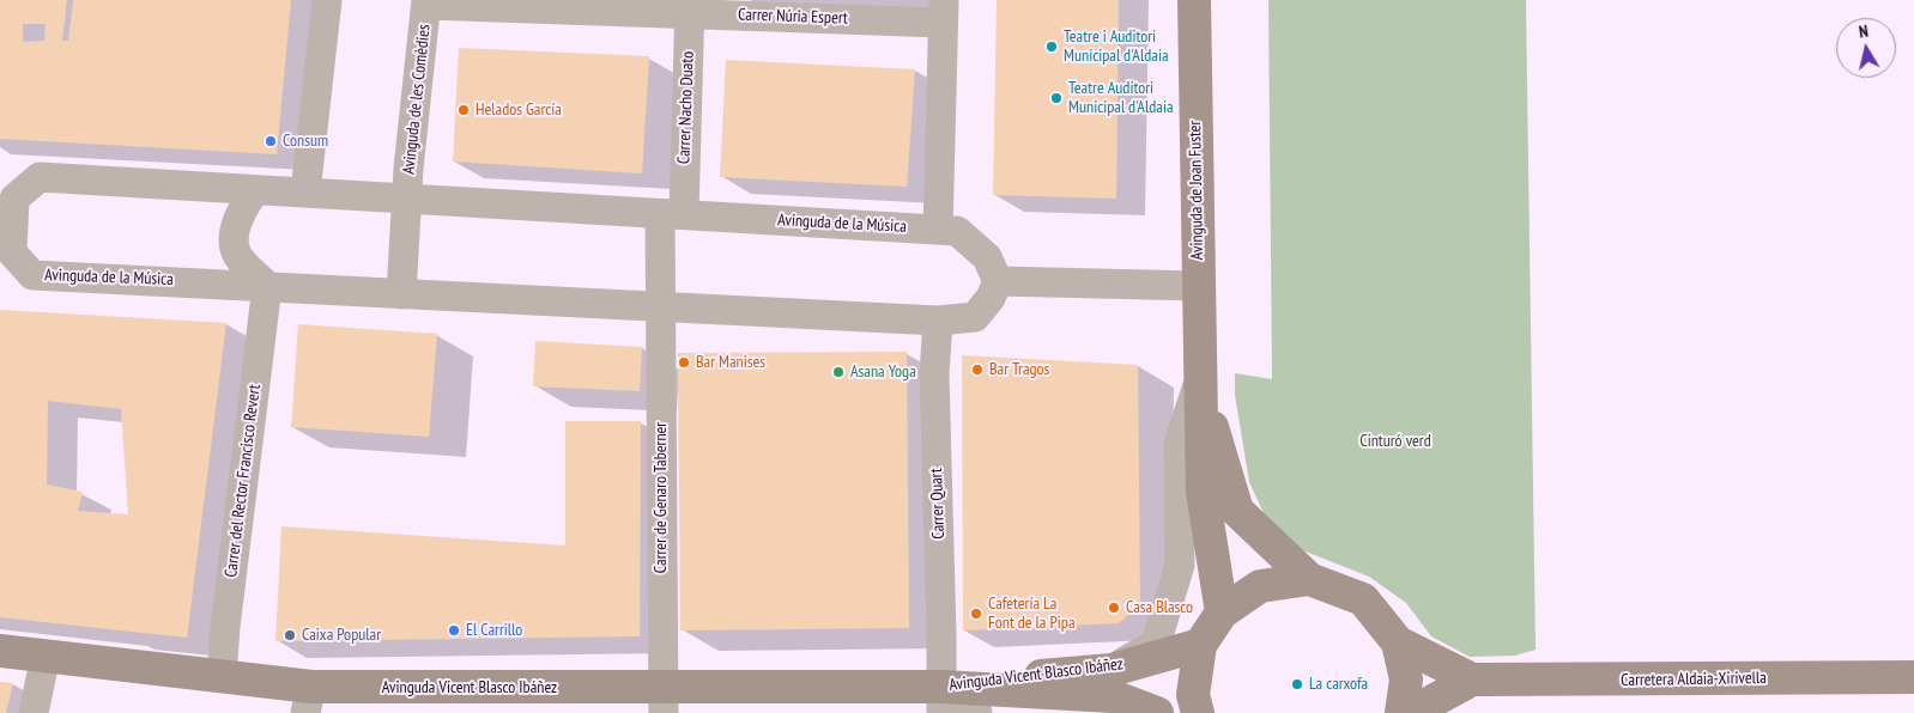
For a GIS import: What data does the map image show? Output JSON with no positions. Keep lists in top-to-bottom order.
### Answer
{
  "streets": {
    "street": [
      "Carrer Núria Espert",
      "Avinguda de les Comèdies",
      "Carrer Nacho Duato",
      "Avinguda de Joan Fuster",
      "Avinguda de la Música",
      "Carrer del Rector Francisco Revert",
      "Carrer de Genaro Taberner",
      "Carrer Quart",
      "Avinguda Vicent Blasco Ibáñez",
      "Carretera Aldaia-Xirivella"
    ]
  },
  "crossings": [
    ["Carrer Núria Espert", "Avinguda de les Comèdies"],
    ["Carrer Núria Espert", "Carrer Nacho Duato"],
    ["Avinguda de les Comèdies", "Avinguda de la Música"],
    ["Carrer Nacho Duato", "Avinguda de la Música"],
    ["Avinguda de Joan Fuster", "Avinguda Vicent Blasco Ibáñez"],
    ["Avinguda de la Música", "Carrer del Rector Francisco Revert"],
    ["Avinguda de la Música", "Carrer de Genaro Taberner"],
    ["Avinguda de la Música", "Carrer Quart"],
    ["Carrer del Rector Francisco Revert", "Avinguda Vicent Blasco Ibáñez"],
    ["Carrer de Genaro Taberner", "Avinguda Vicent Blasco Ibáñez"],
    ["Carrer Quart", "Avinguda Vicent Blasco Ibáñez"]
  ],
  "parks": ["Cinturó verd"],
  "places": [
    "Teatre i Auditori Municipal d'Aldaia",
    "Teatre Auditori Municipal d'Aldaia",
    "Helados García",
    "Consum",
    "Bar Manises",
    "Bar Tragos",
    "Asana Yoga",
    "Casa Blasco",
    "Cafetería La Font de la Pipa",
    "El Carrillo",
    "Caixa Popular",
    "La carxofa"
  ],
  "north": "top"
}
